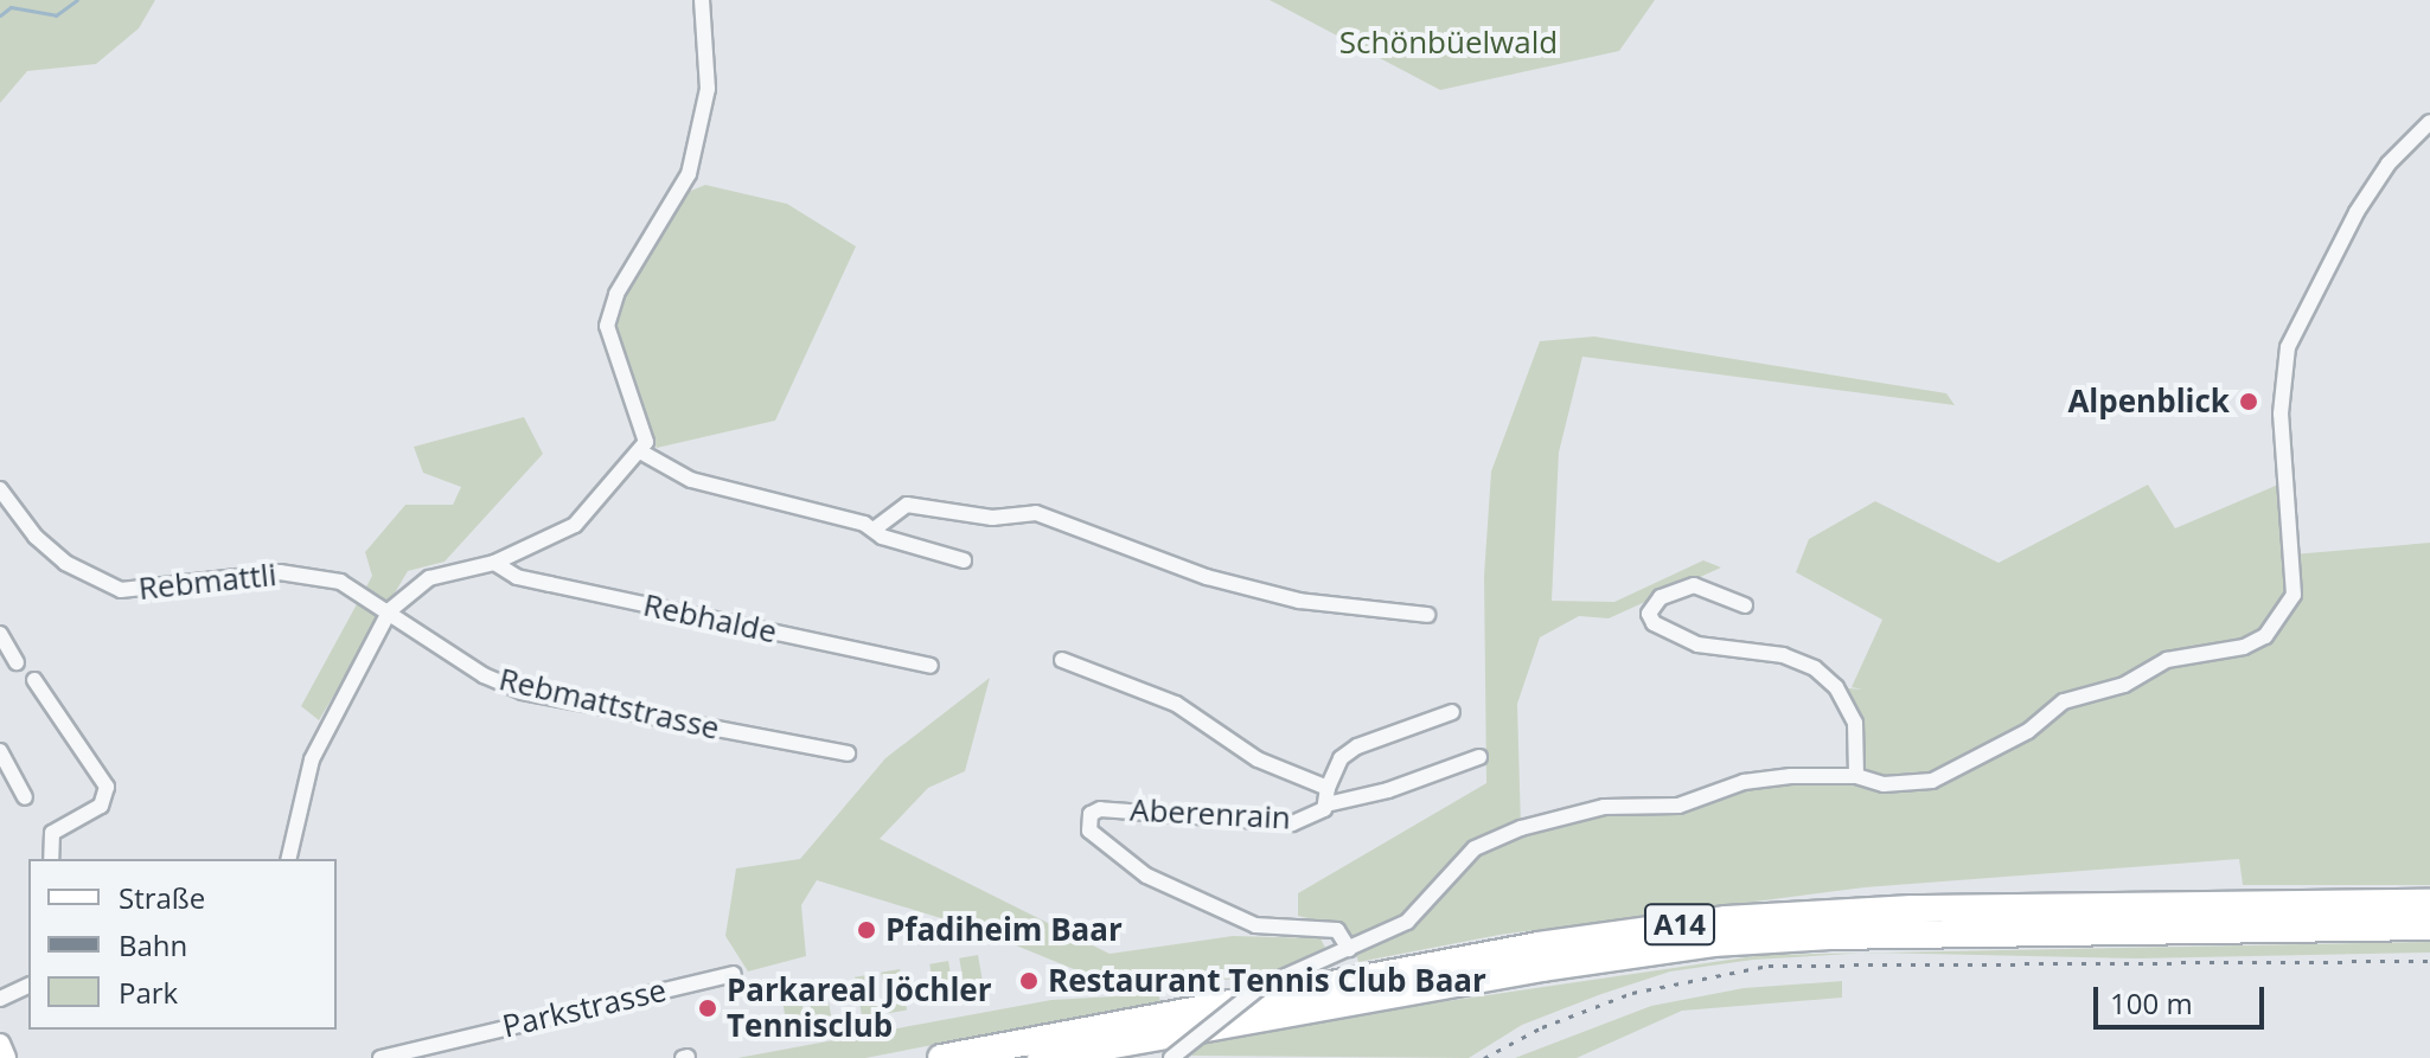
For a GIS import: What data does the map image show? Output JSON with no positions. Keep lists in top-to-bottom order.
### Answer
{
  "streets": {
    "highway": ["A14"],
    "street": [
      "Rebmattli",
      "Rebhalde",
      "Rebmattstrasse",
      "Aberenrain",
      "Parkstrasse"
    ]
  },
  "crossings": [
    ["Rebmattli", "Rebmattstrasse"]
  ],
  "parks": ["Schönbüelwald"],
  "places": [
    "Alpenblick",
    "Pfadiheim Baar",
    "Restaurant Tennis Club Baar",
    "Parkareal Jöchler Tennisclub"
  ],
  "legend": ["Straße", "Bahn", "Park"],
  "scale_bar": "100 m"
}
